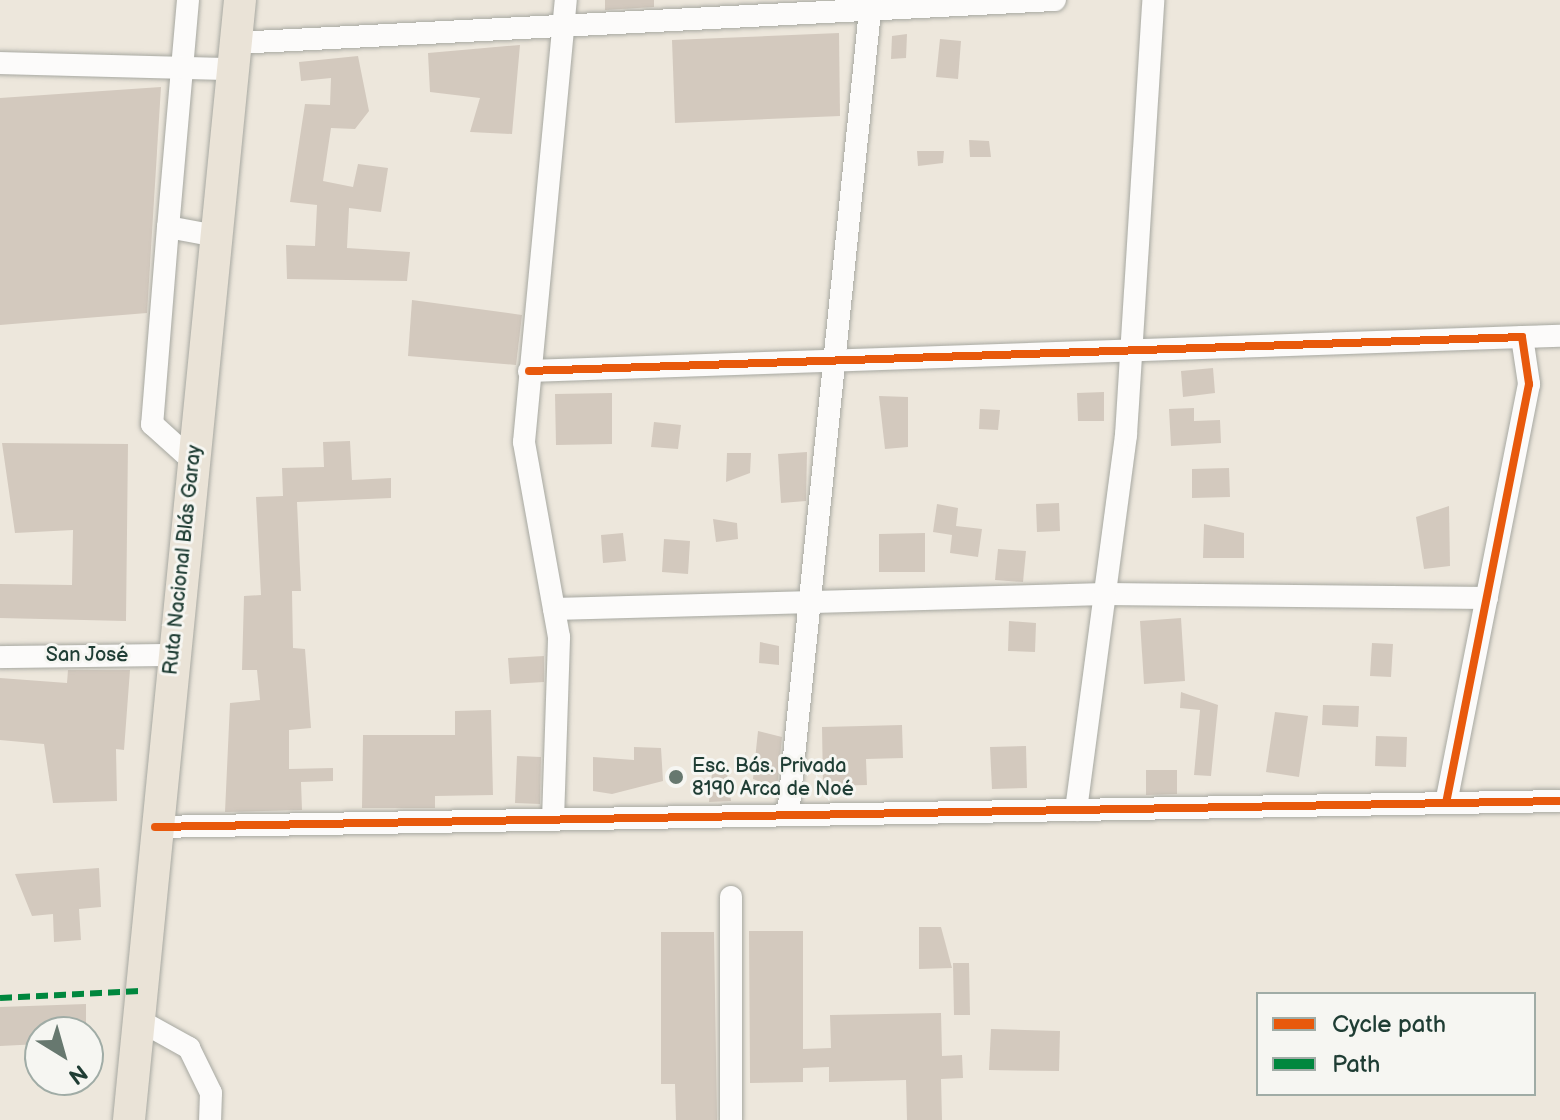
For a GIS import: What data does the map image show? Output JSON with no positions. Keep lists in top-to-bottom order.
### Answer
{
  "streets": {
    "highway": ["Ruta Nacional Blás Garay"],
    "street": ["San José"]
  },
  "crossings": [
    ["Ruta Nacional Blás Garay", "San José"]
  ],
  "places": ["Esc. Bás. Privada 8190 Arca de Noé"],
  "legend": ["Cycle path", "Path"],
  "north": "bottom right"
}
